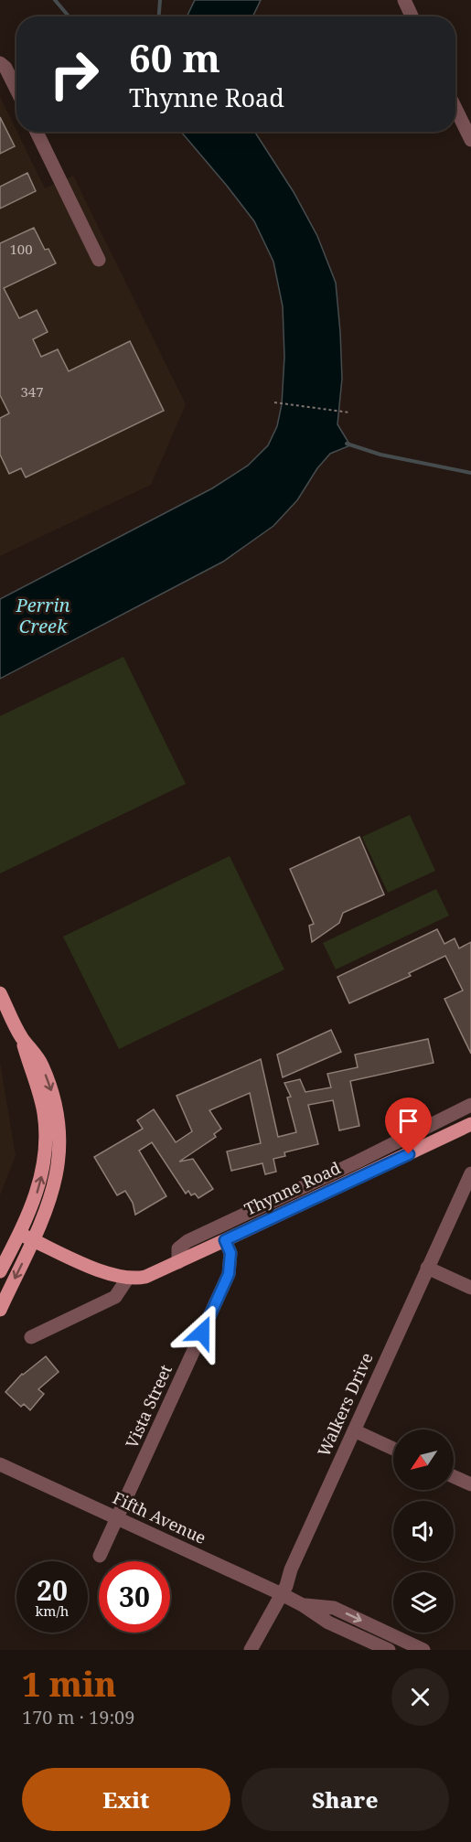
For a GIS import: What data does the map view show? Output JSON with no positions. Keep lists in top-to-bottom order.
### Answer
{
  "streets": {
    "main road": ["Thynne Road"],
    "street": ["Walkers Drive", "Vista Street", "Fifth Avenue"]
  },
  "crossings": [
    ["Thynne Road", "Vista Street"],
    ["Walkers Drive", "Fifth Avenue"],
    ["Vista Street", "Fifth Avenue"]
  ],
  "water": ["Perrin Creek"],
  "house_numbers": ["100", "347"],
  "north": "bottom left",
  "page": {
    "turn": ["60 m", "Thynne Road"],
    "speed": "20 km/h",
    "limit": "30",
    "heading": ["1 min", "170 m · 19:09"],
    "buttons": ["Exit", "Share"]
  }
}
